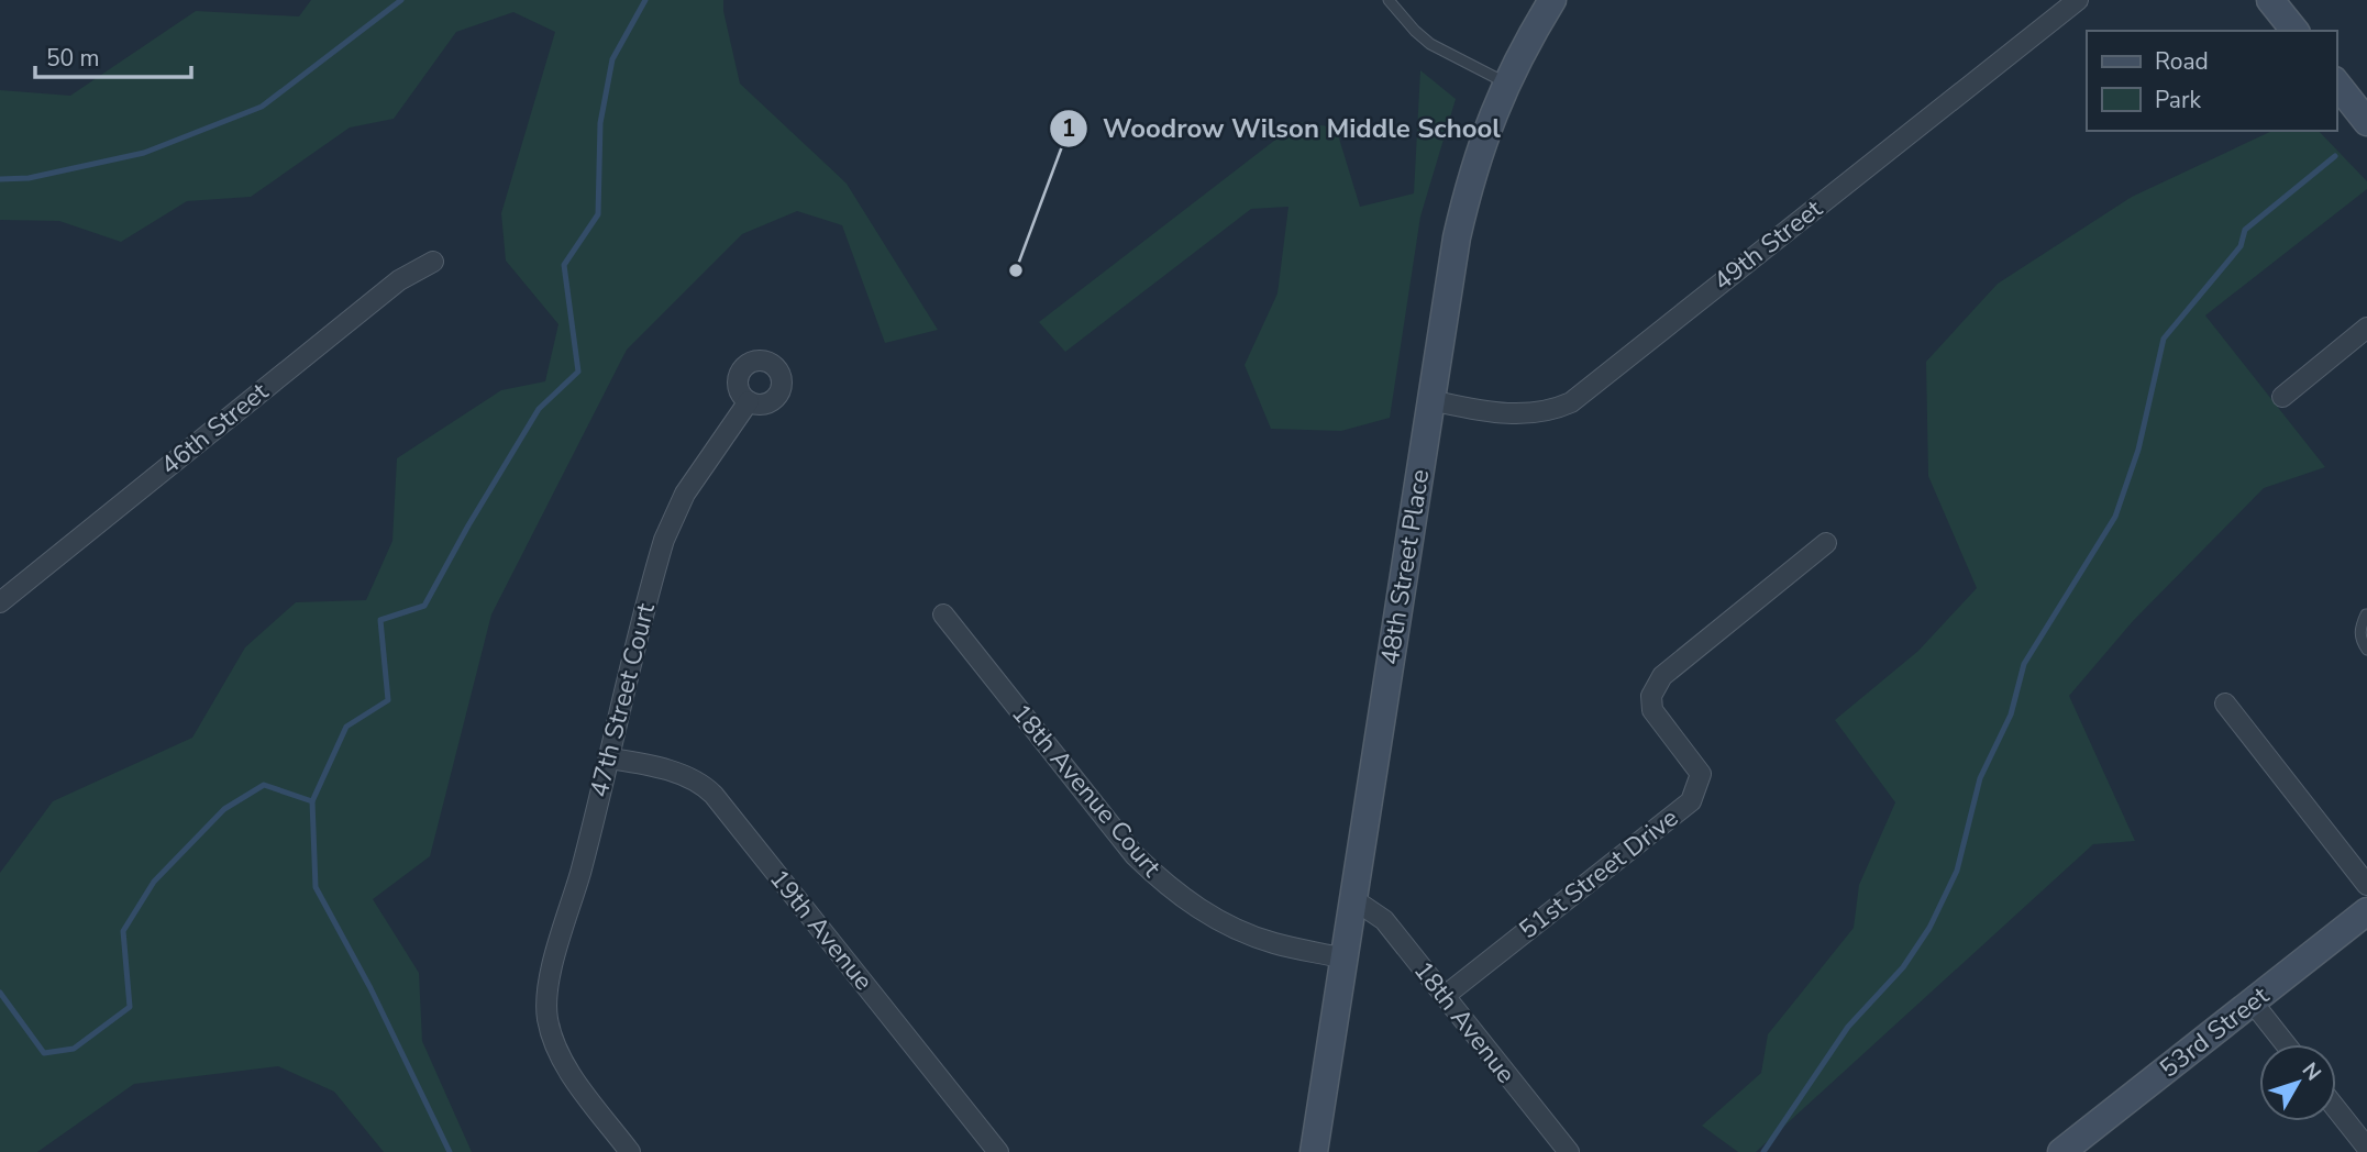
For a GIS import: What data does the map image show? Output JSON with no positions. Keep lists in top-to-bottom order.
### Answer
{
  "streets": {
    "street": [
      "49th Street",
      "46th Street",
      "48th Street Place",
      "47th Street Court",
      "18th Avenue Court",
      "51st Street Drive",
      "19th Avenue",
      "18th Avenue",
      "53rd Street"
    ]
  },
  "crossings": [
    ["49th Street", "48th Street Place"],
    ["48th Street Place", "18th Avenue Court"],
    ["48th Street Place", "18th Avenue"],
    ["47th Street Court", "19th Avenue"],
    ["51st Street Drive", "18th Avenue"]
  ],
  "places": ["Woodrow Wilson Middle School"],
  "legend": ["Road", "Park"],
  "scale_bar": "50 m",
  "north": "top right"
}
